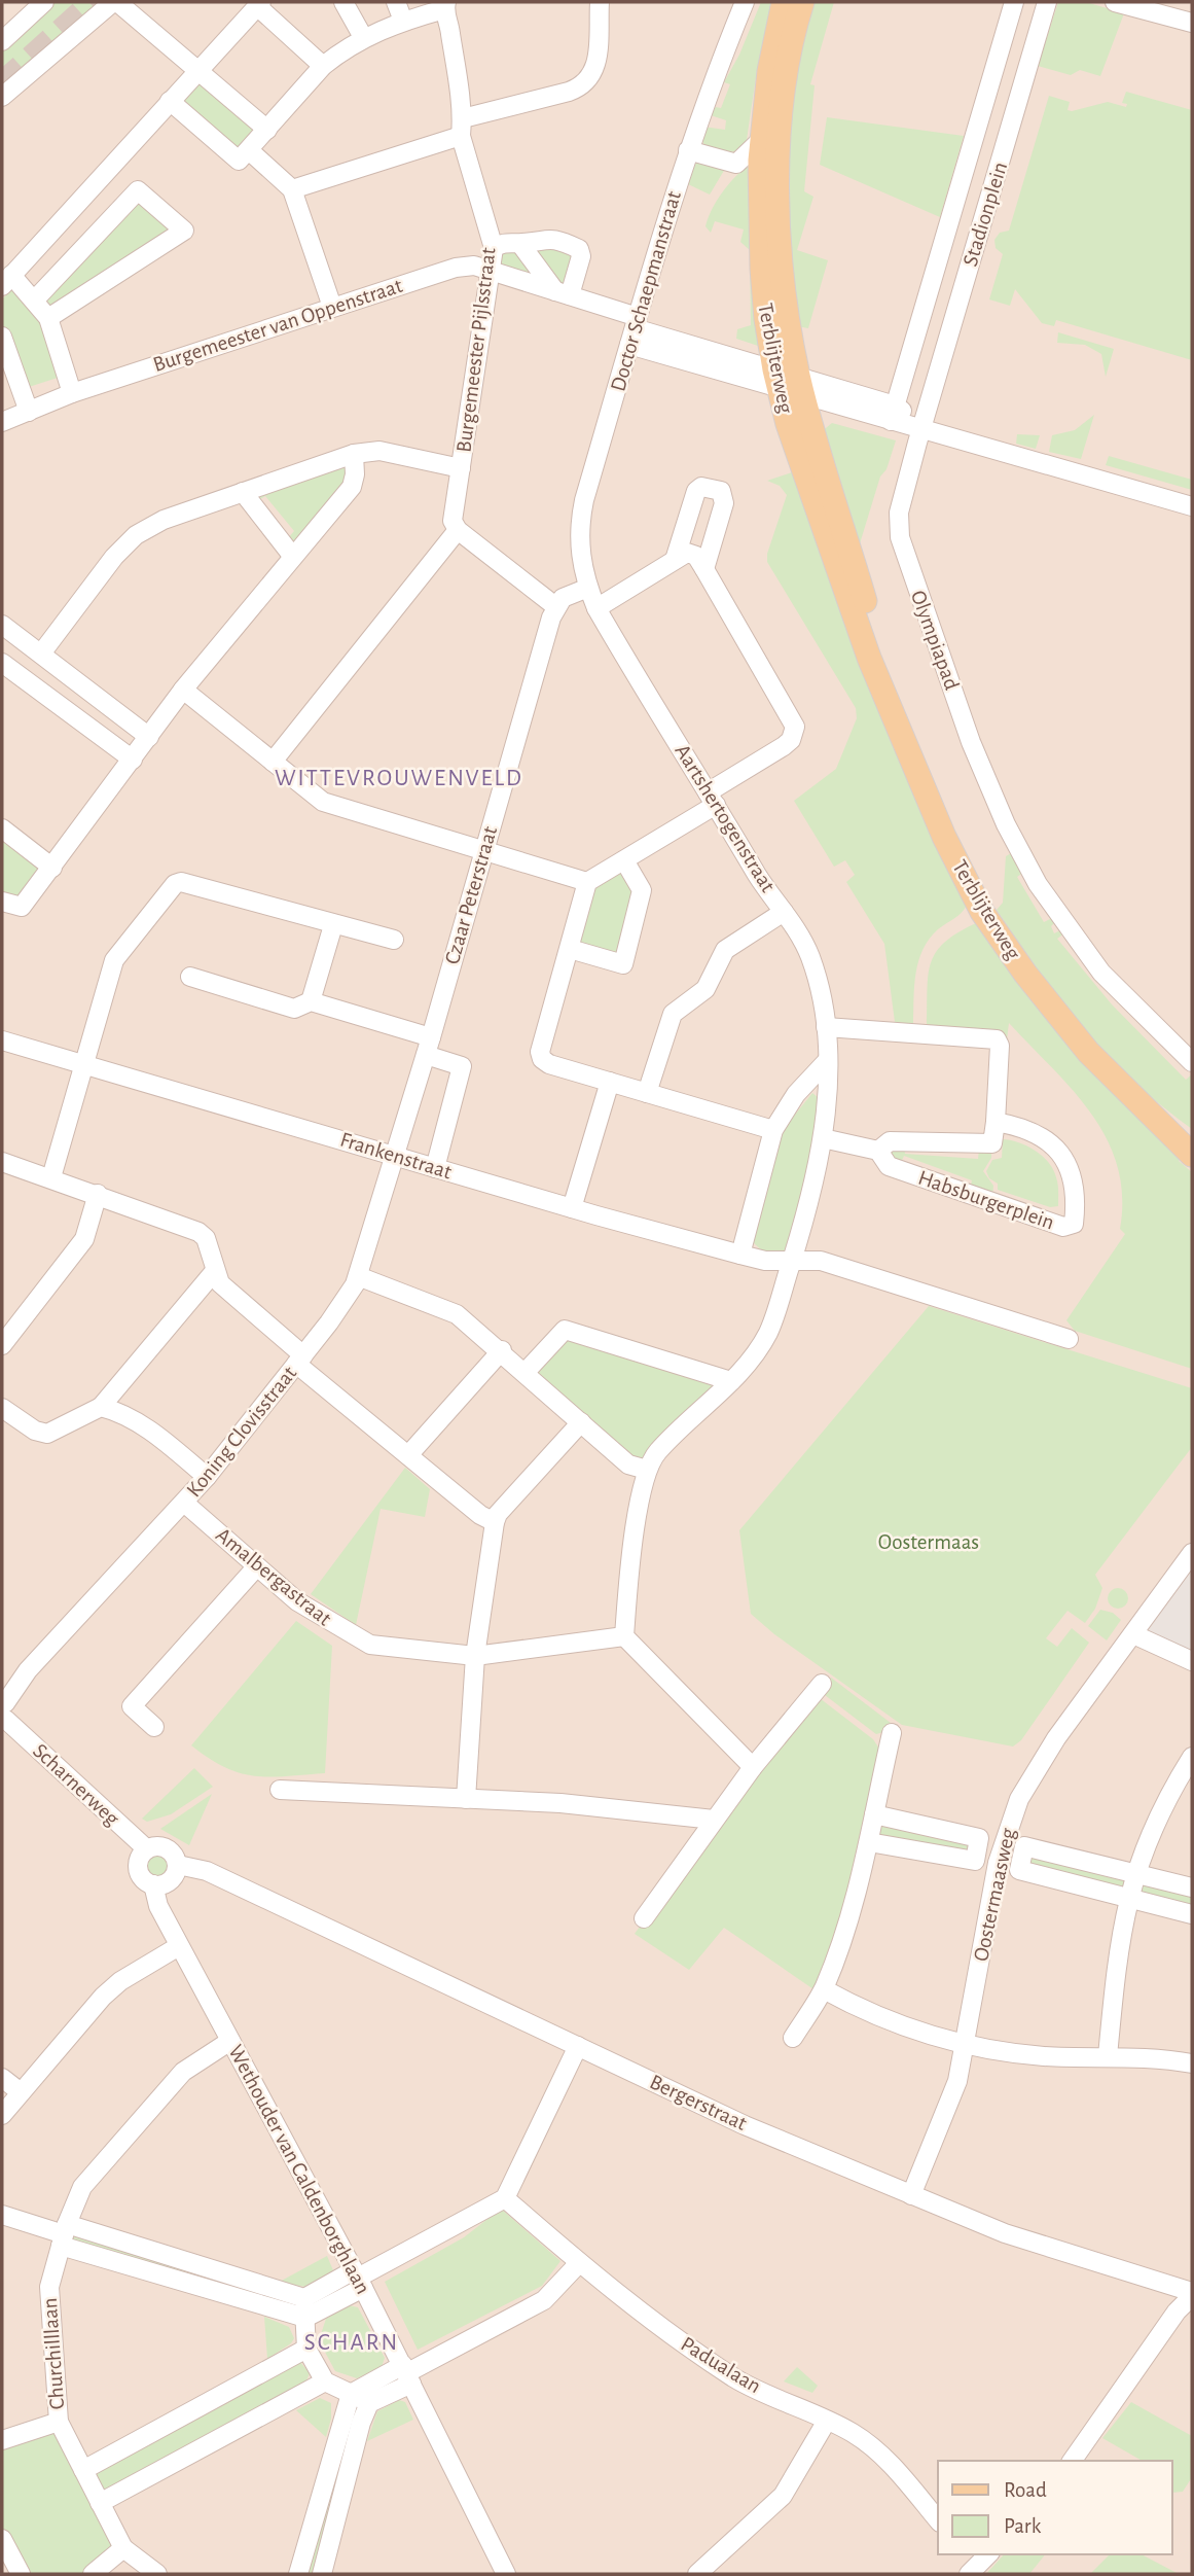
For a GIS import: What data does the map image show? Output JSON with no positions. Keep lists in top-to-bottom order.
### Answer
{
  "streets": {
    "main road": ["Terblijterweg"],
    "street": [
      "Stadionplein",
      "Doctor Schaepmanstraat",
      "Burgemeester van Oppenstraat",
      "Burgemeester Pijlsstraat",
      "Olympiapad",
      "Aartshertogenstraat",
      "Czaar Peterstraat",
      "Frankenstraat",
      "Habsburgerplein",
      "Koning Clovisstraat",
      "Amalbergastraat",
      "Scharnerweg",
      "Oostermaasweg",
      "Bergerstraat",
      "Wethouder van Caldenborghlaan",
      "Churchilllaan",
      "Padualaan"
    ]
  },
  "crossings": [
    ["Stadionplein", "Burgemeester van Oppenstraat"],
    ["Stadionplein", "Olympiapad"],
    ["Doctor Schaepmanstraat", "Burgemeester van Oppenstraat"],
    ["Doctor Schaepmanstraat", "Aartshertogenstraat"],
    ["Burgemeester van Oppenstraat", "Burgemeester Pijlsstraat"],
    ["Burgemeester van Oppenstraat", "Terblijterweg"],
    ["Aartshertogenstraat", "Frankenstraat"],
    ["Aartshertogenstraat", "Habsburgerplein"],
    ["Czaar Peterstraat", "Frankenstraat"],
    ["Czaar Peterstraat", "Koning Clovisstraat"],
    ["Frankenstraat", "Koning Clovisstraat"],
    ["Koning Clovisstraat", "Amalbergastraat"],
    ["Koning Clovisstraat", "Scharnerweg"],
    ["Scharnerweg", "Bergerstraat"],
    ["Oostermaasweg", "Bergerstraat"],
    ["Bergerstraat", "Wethouder van Caldenborghlaan"],
    ["Wethouder van Caldenborghlaan", "Churchilllaan"]
  ],
  "districts": ["WITTEVROUWENVELD", "SCHARN"],
  "parks": ["Oostermaas"],
  "legend": ["Road", "Park"]
}
